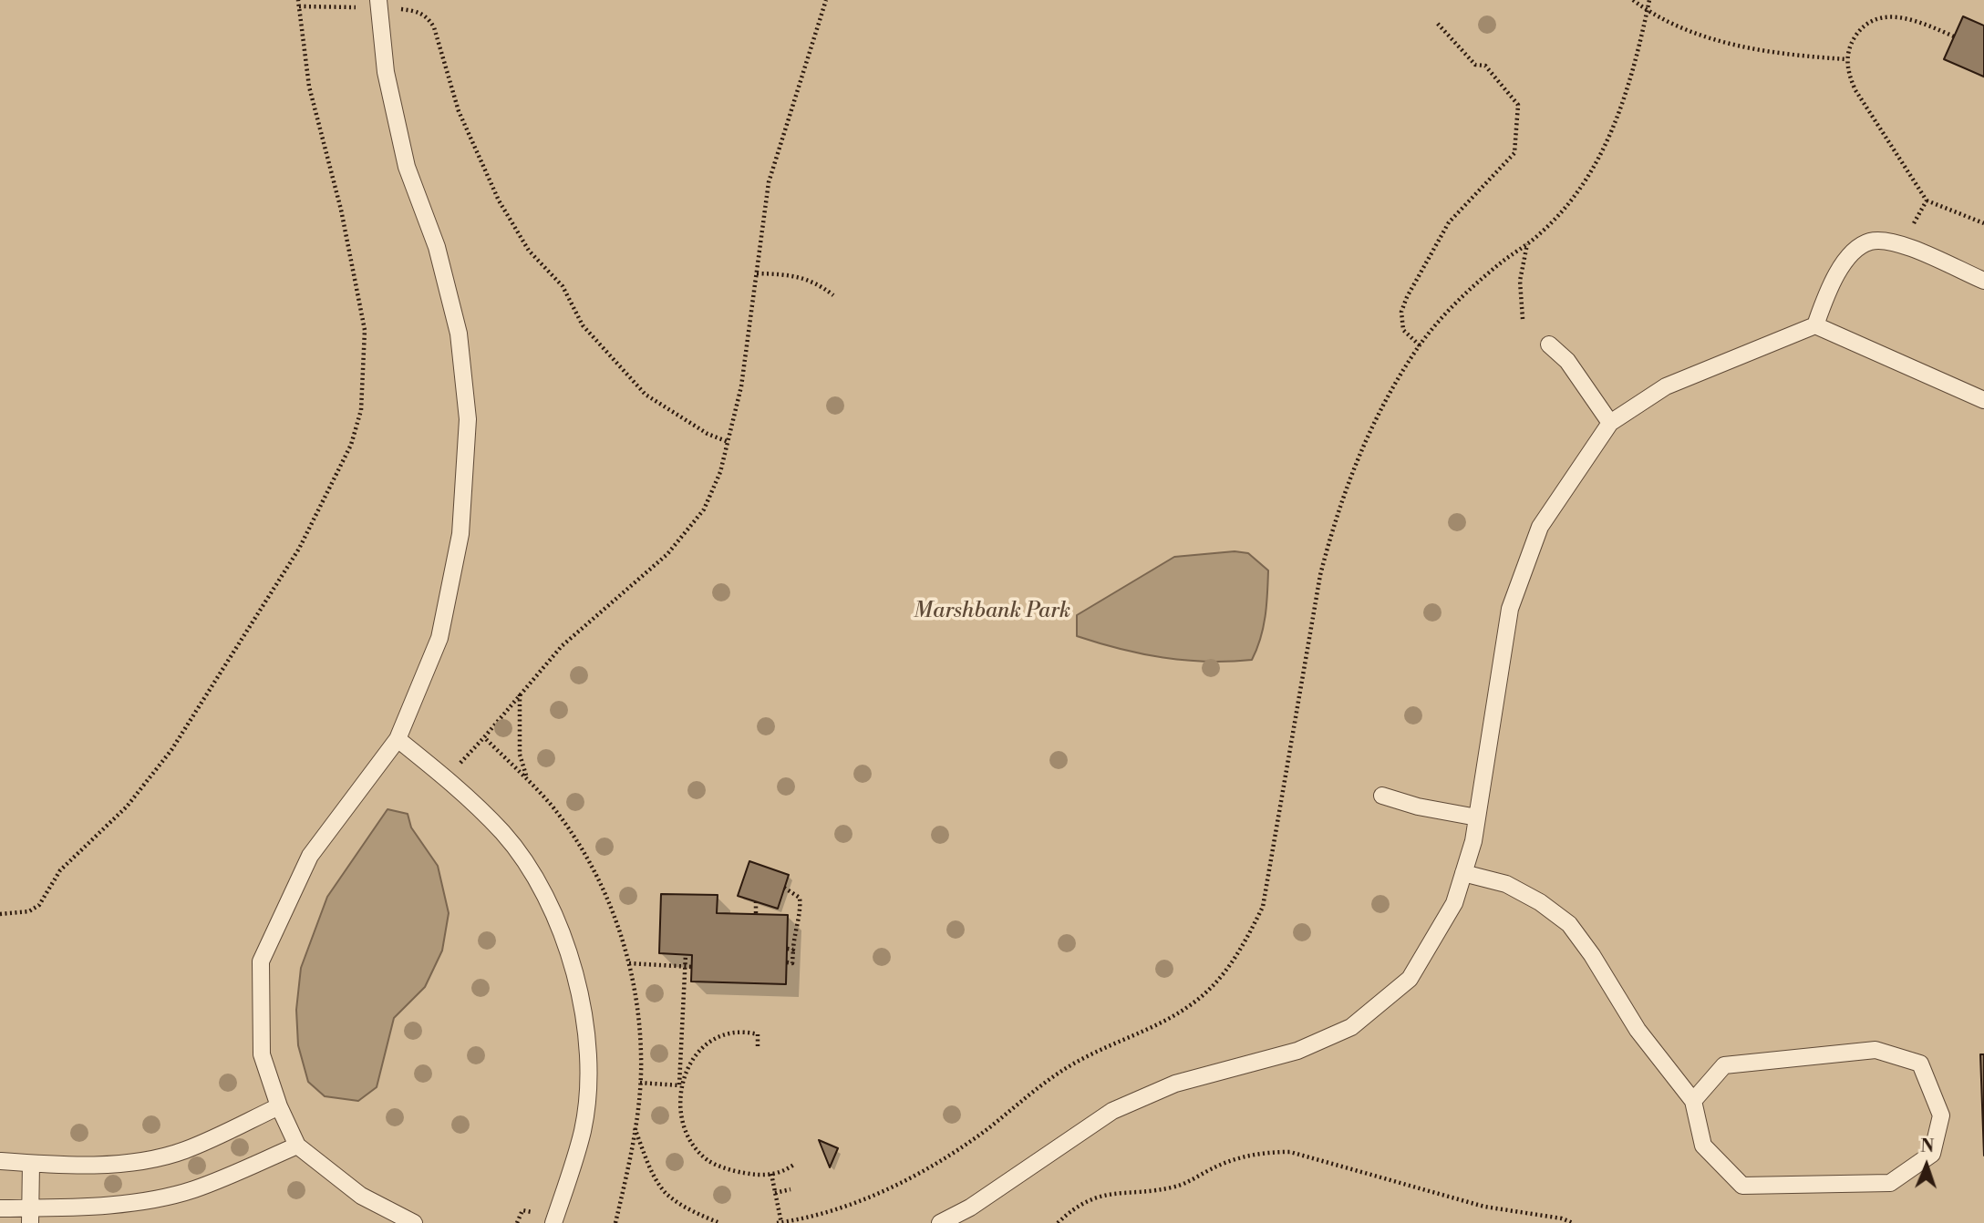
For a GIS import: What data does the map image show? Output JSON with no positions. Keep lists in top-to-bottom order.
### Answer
{
  "parks": ["Marshbank Park"],
  "north": "top"
}
